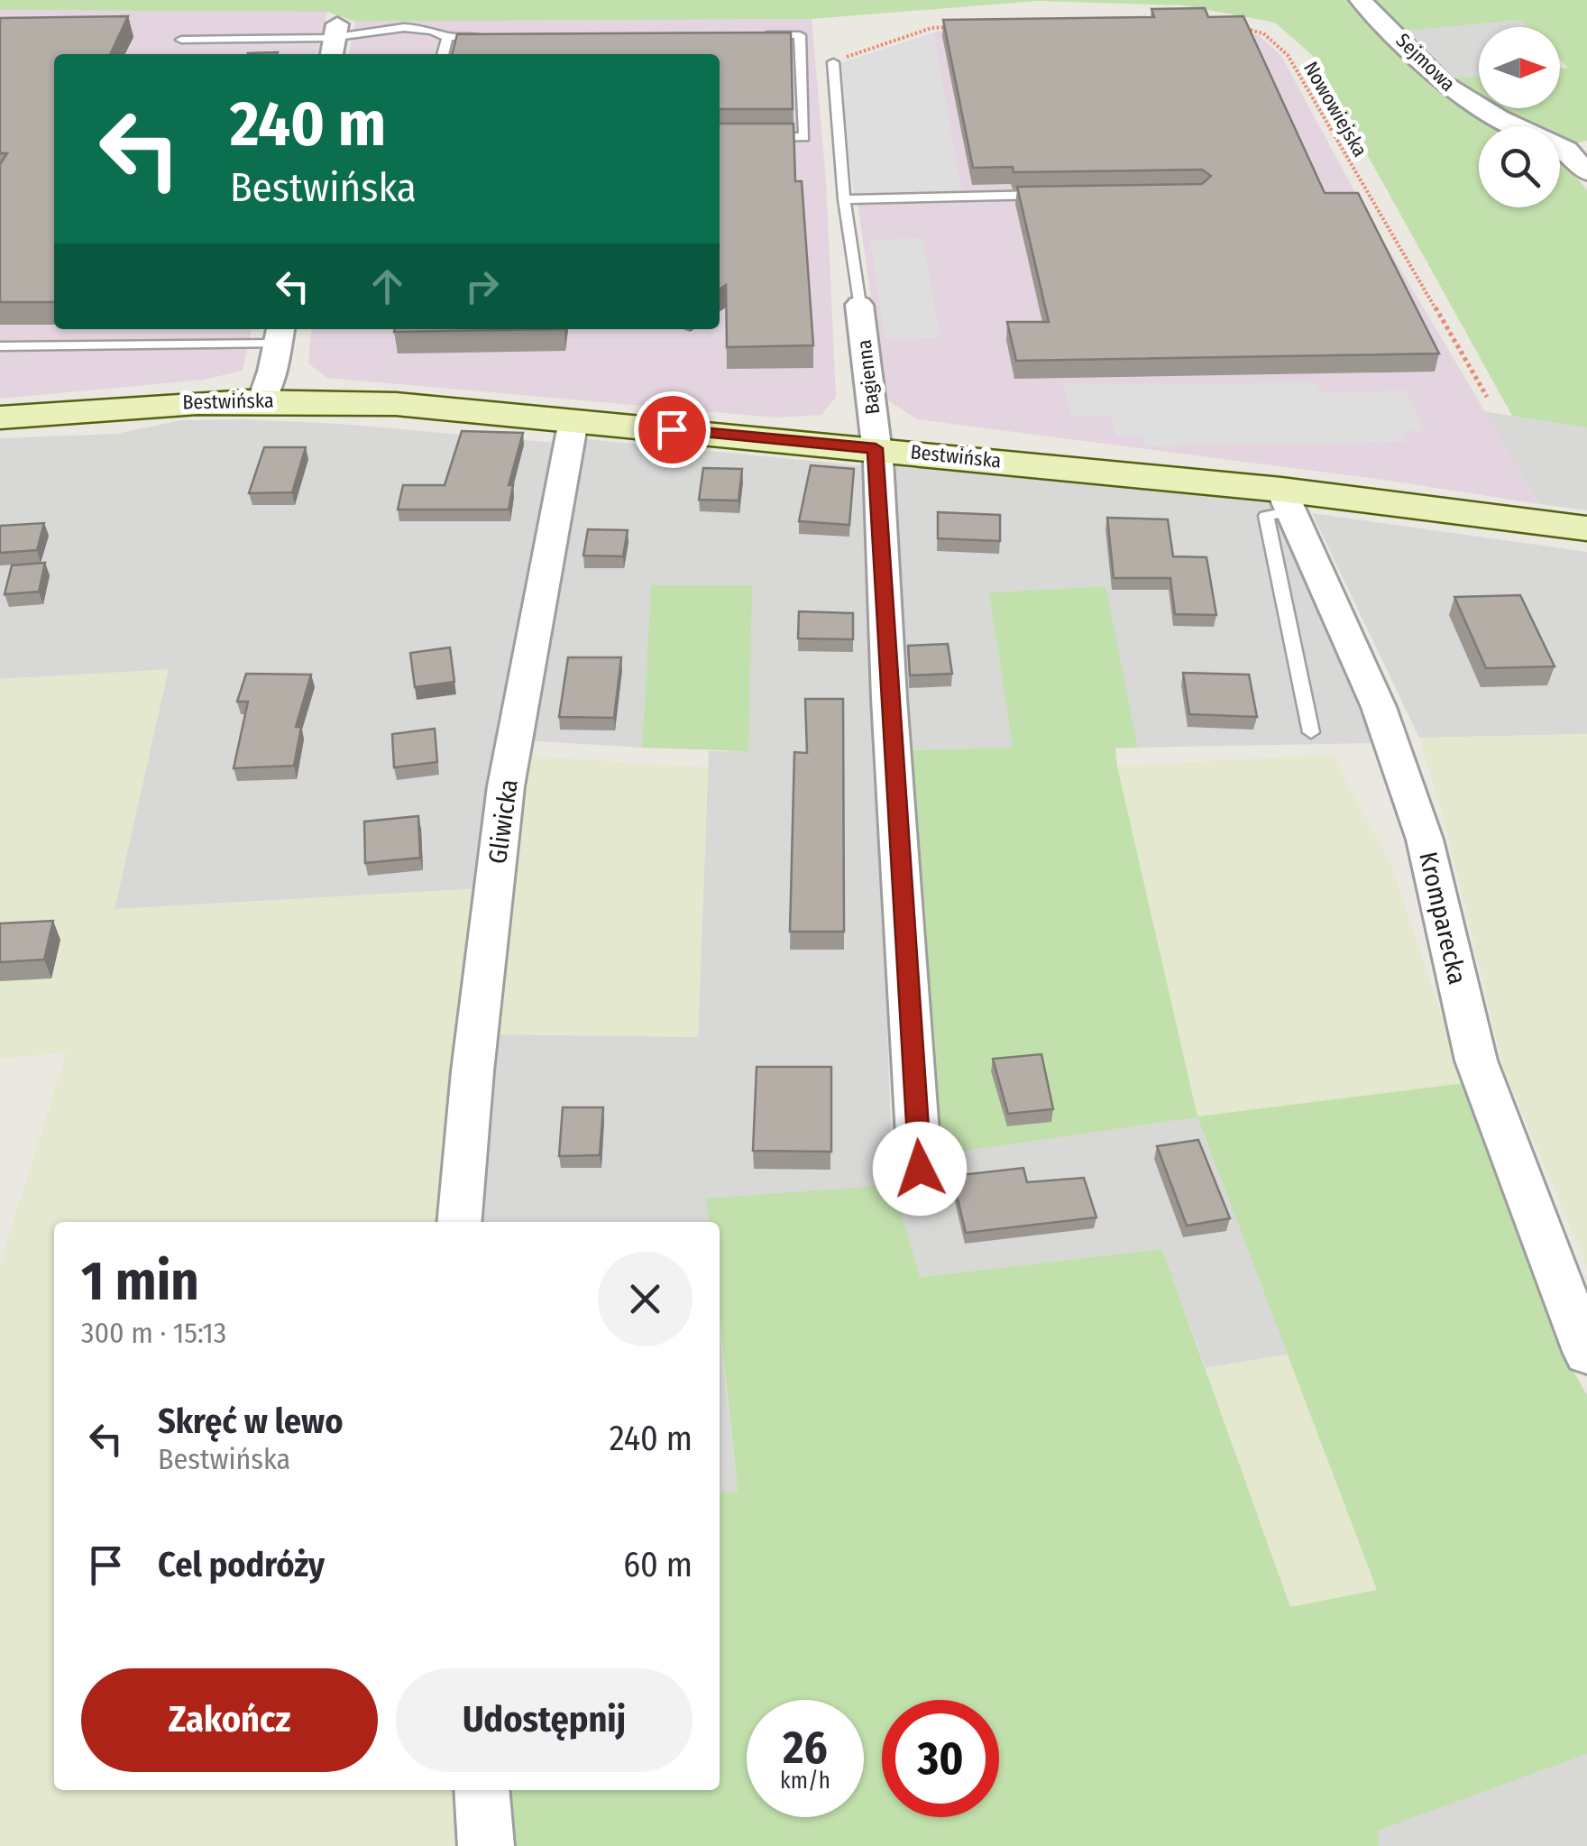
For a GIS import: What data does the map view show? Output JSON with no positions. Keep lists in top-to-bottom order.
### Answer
{
  "streets": {
    "street": [
      "Sejmowa",
      "Bagienna",
      "Bestwińska",
      "Gliwicka",
      "Kromparecka"
    ],
    "path": ["Nowowiejska"]
  },
  "crossings": [
    ["Bagienna", "Bestwińska"],
    ["Bestwińska", "Gliwicka"],
    ["Bestwińska", "Kromparecka"]
  ],
  "north": "right",
  "page": {
    "turn": ["240 m", "Bestwińska"],
    "heading": ["1 min", "300 m · 15:13"],
    "list": [
      {
        "name": "Skręć w lewo",
        "note": "Bestwińska",
        "value": "240 m"
      },
      {
        "name": "Cel podróży",
        "value": "60 m"
      }
    ],
    "buttons": ["Zakończ", "Udostępnij"],
    "speed": "26 km/h",
    "limit": "30"
  }
}
